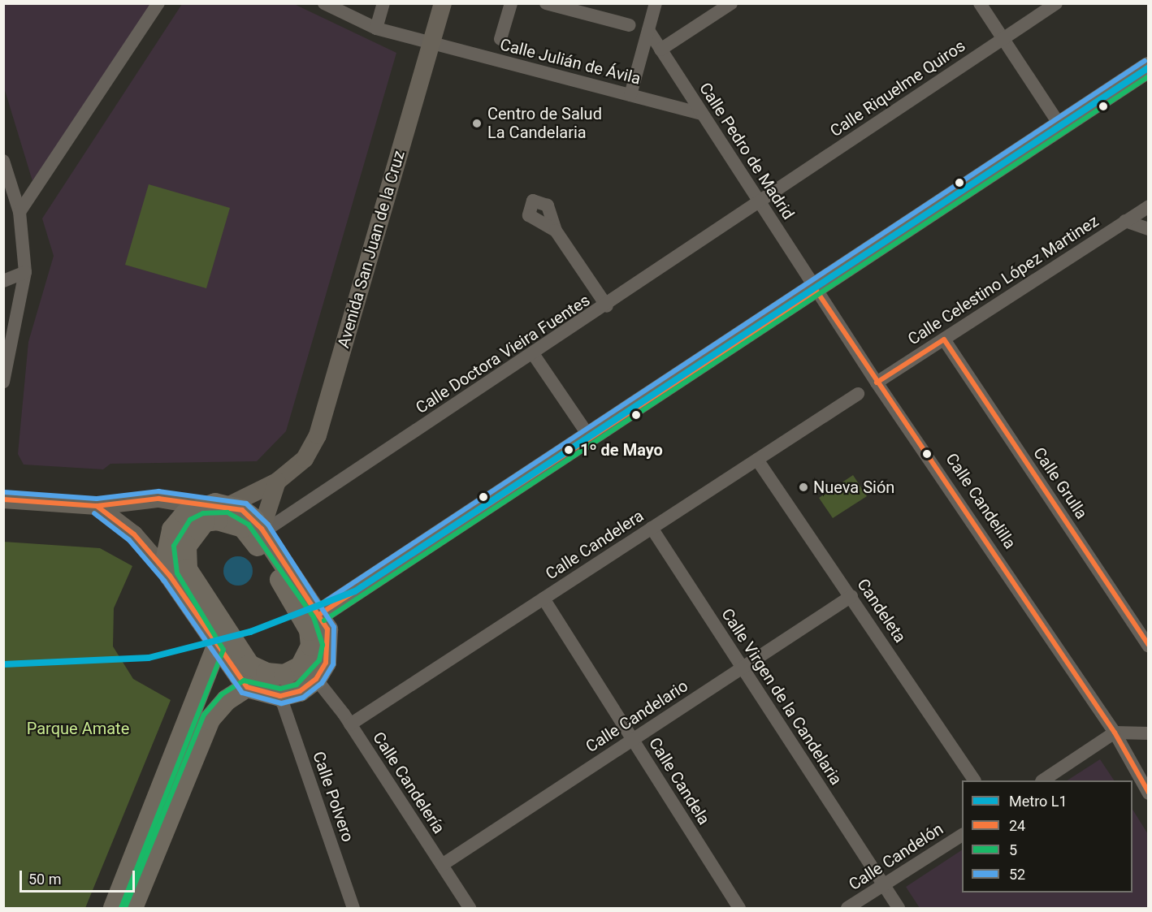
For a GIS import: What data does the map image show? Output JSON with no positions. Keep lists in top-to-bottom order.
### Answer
{
  "streets": {
    "street": [
      "Calle Julián de Ávila",
      "Calle Riquelme Quiros",
      "Calle Pedro de Madrid",
      "Avenida San Juan de la Cruz",
      "Calle Celestino López Martinez",
      "Calle Doctora Vieira Fuentes",
      "Calle Grulla",
      "Calle Candelilla",
      "Calle Candelera",
      "Candeleta",
      "Calle Virgen de la Candelaria",
      "Calle Candelario",
      "Calle Candela",
      "Calle Candelería",
      "Calle Polvero",
      "Calle Candelón"
    ]
  },
  "crossings": [
    ["Calle Julián de Ávila", "Calle Pedro de Madrid"],
    ["Calle Julián de Ávila", "Avenida San Juan de la Cruz"],
    ["Calle Riquelme Quiros", "Calle Pedro de Madrid"],
    ["Calle Riquelme Quiros", "Calle Doctora Vieira Fuentes"],
    ["Calle Pedro de Madrid", "Calle Doctora Vieira Fuentes"],
    ["Calle Pedro de Madrid", "Calle Candelilla"],
    ["Calle Celestino López Martinez", "Calle Grulla"],
    ["Calle Celestino López Martinez", "Calle Candelilla"],
    ["Calle Candelera", "Candeleta"],
    ["Calle Candelera", "Calle Virgen de la Candelaria"],
    ["Calle Candelera", "Calle Candela"],
    ["Calle Candelera", "Calle Candelería"],
    ["Candeleta", "Calle Candelario"],
    ["Calle Virgen de la Candelaria", "Calle Candelario"],
    ["Calle Virgen de la Candelaria", "Calle Candelón"],
    ["Calle Candelario", "Calle Candela"],
    ["Calle Candelario", "Calle Candelería"]
  ],
  "parks": ["Parque Amate"],
  "places": ["Centro de Salud La Candelaria", "1º de Mayo", "Nueva Sión"],
  "lines": [
    "transit line 52",
    "metro line L1",
    "transit line 5",
    "transit line 24"
  ],
  "legend": [
    "Metro L1",
    "24",
    "5",
    "52"
  ],
  "scale_bar": "50 m"
}
